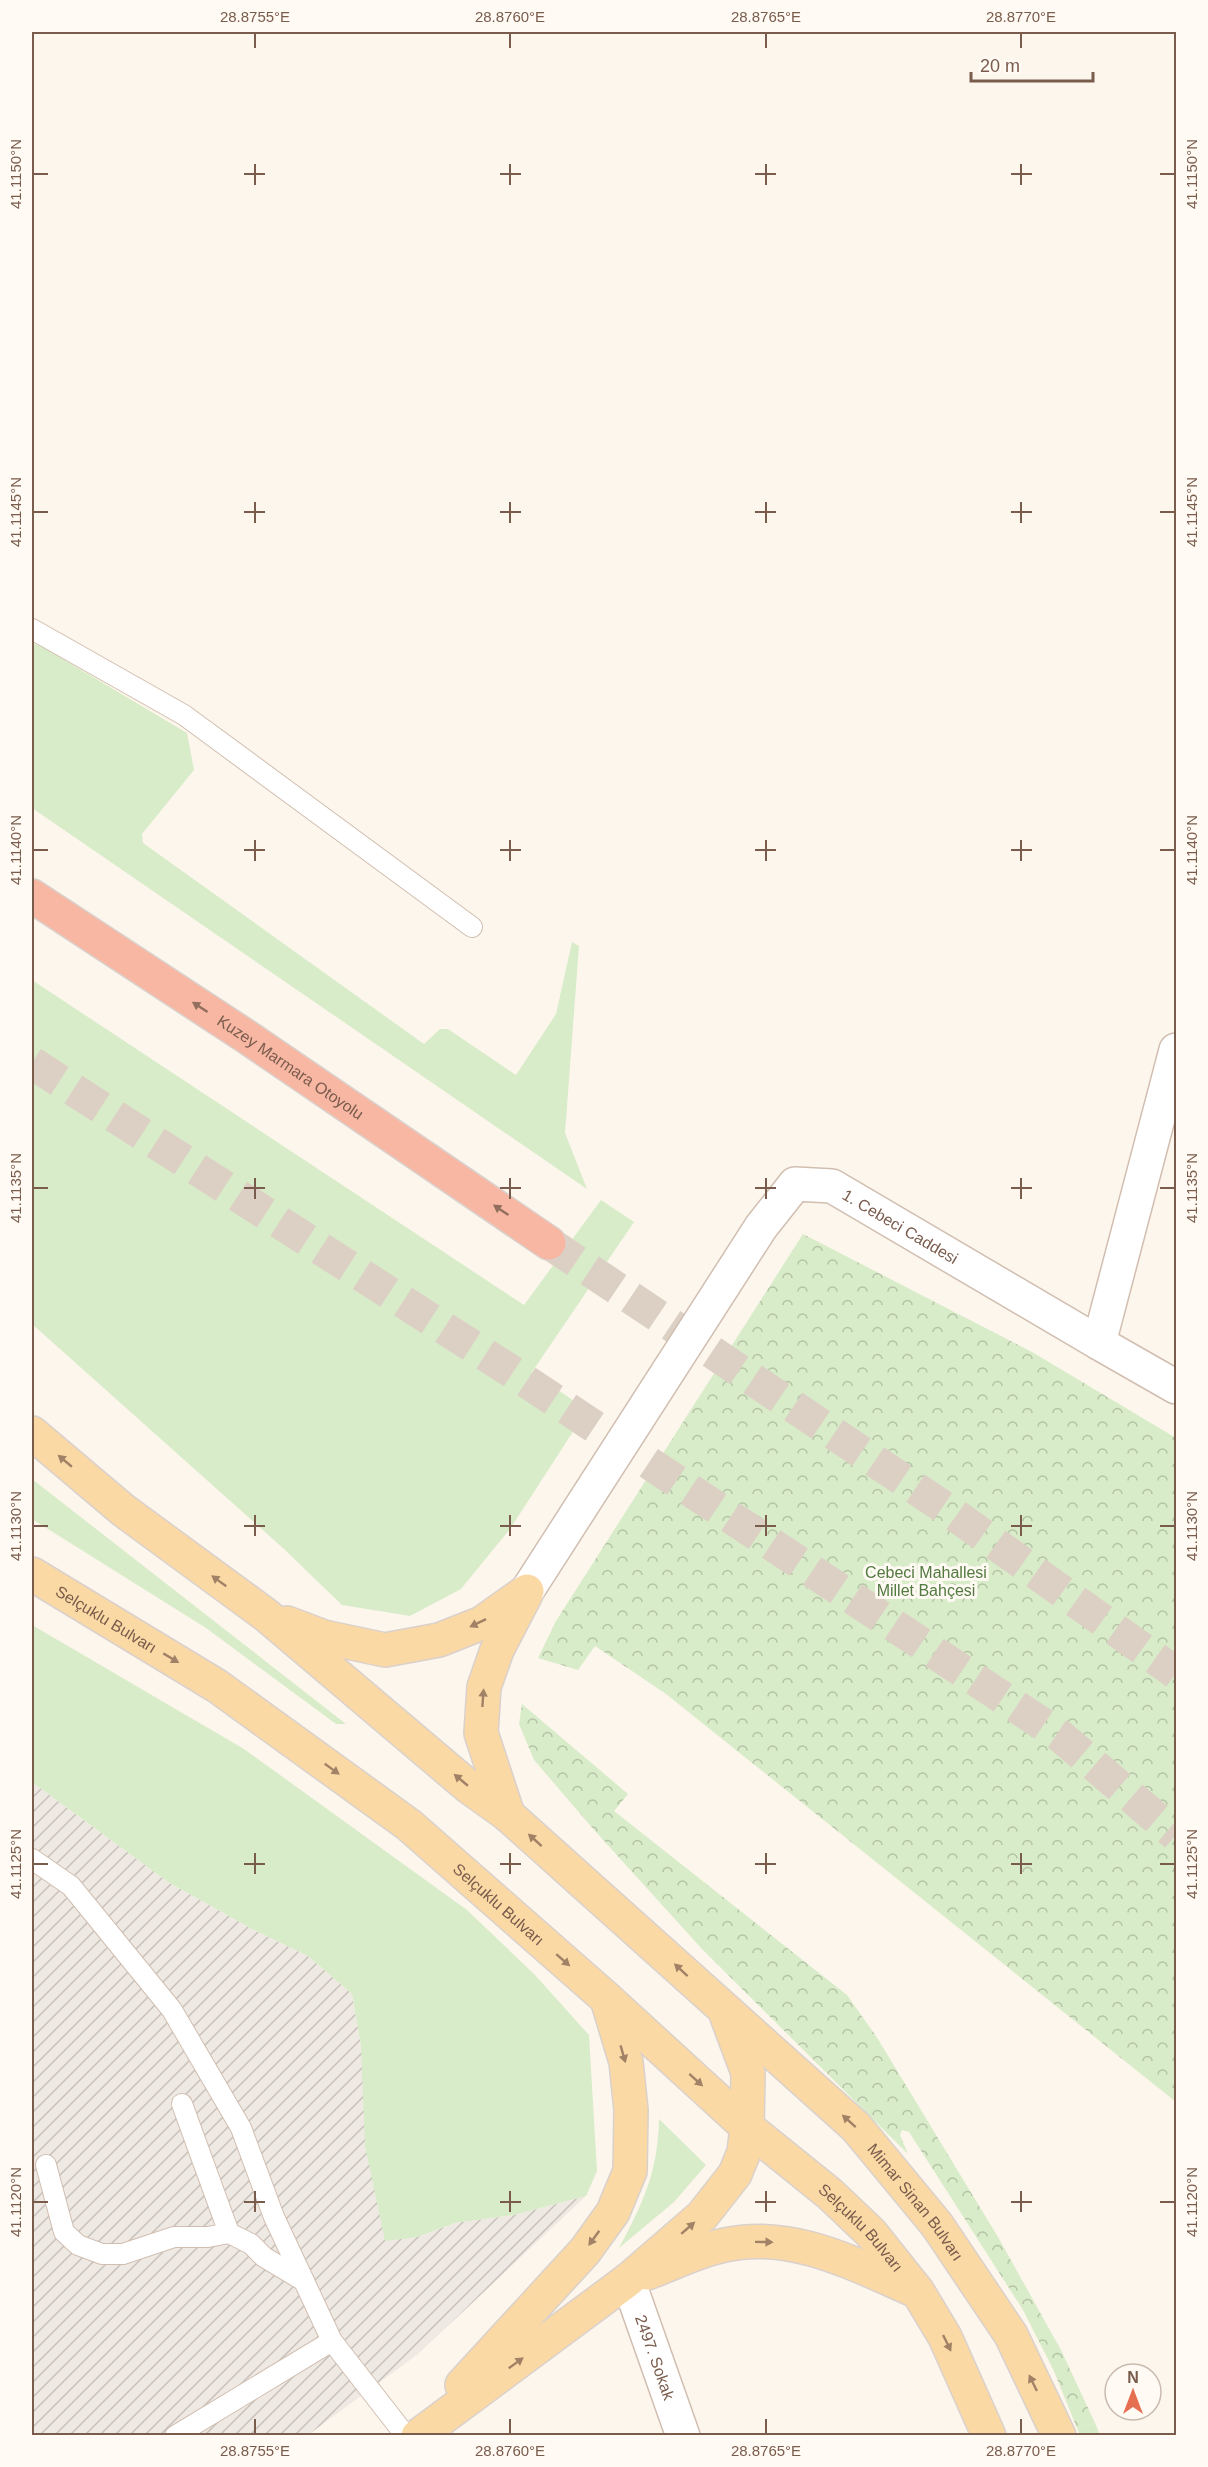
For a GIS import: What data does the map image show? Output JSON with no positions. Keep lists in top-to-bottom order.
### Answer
{
  "streets": {
    "highway": ["Kuzey Marmara Otoyolu"],
    "main road": ["Selçuklu Bulvarı", "Mimar Sinan Bulvarı"],
    "street": ["1. Cebeci Caddesi", "2497. Sokak"]
  },
  "one_way": ["Kuzey Marmara Otoyolu", "Mimar Sinan Bulvarı"],
  "parks": ["Cebeci Mahallesi Millet Bahçesi"],
  "scale_bar": "20 m",
  "north": "top",
  "coordinates": [
    "28.8755°E",
    "28.8760°E",
    "28.8765°E",
    "28.8770°E",
    "41.1150°N",
    "41.1145°N",
    "41.1140°N",
    "41.1135°N",
    "41.1130°N",
    "41.1125°N",
    "41.1120°N"
  ]
}
